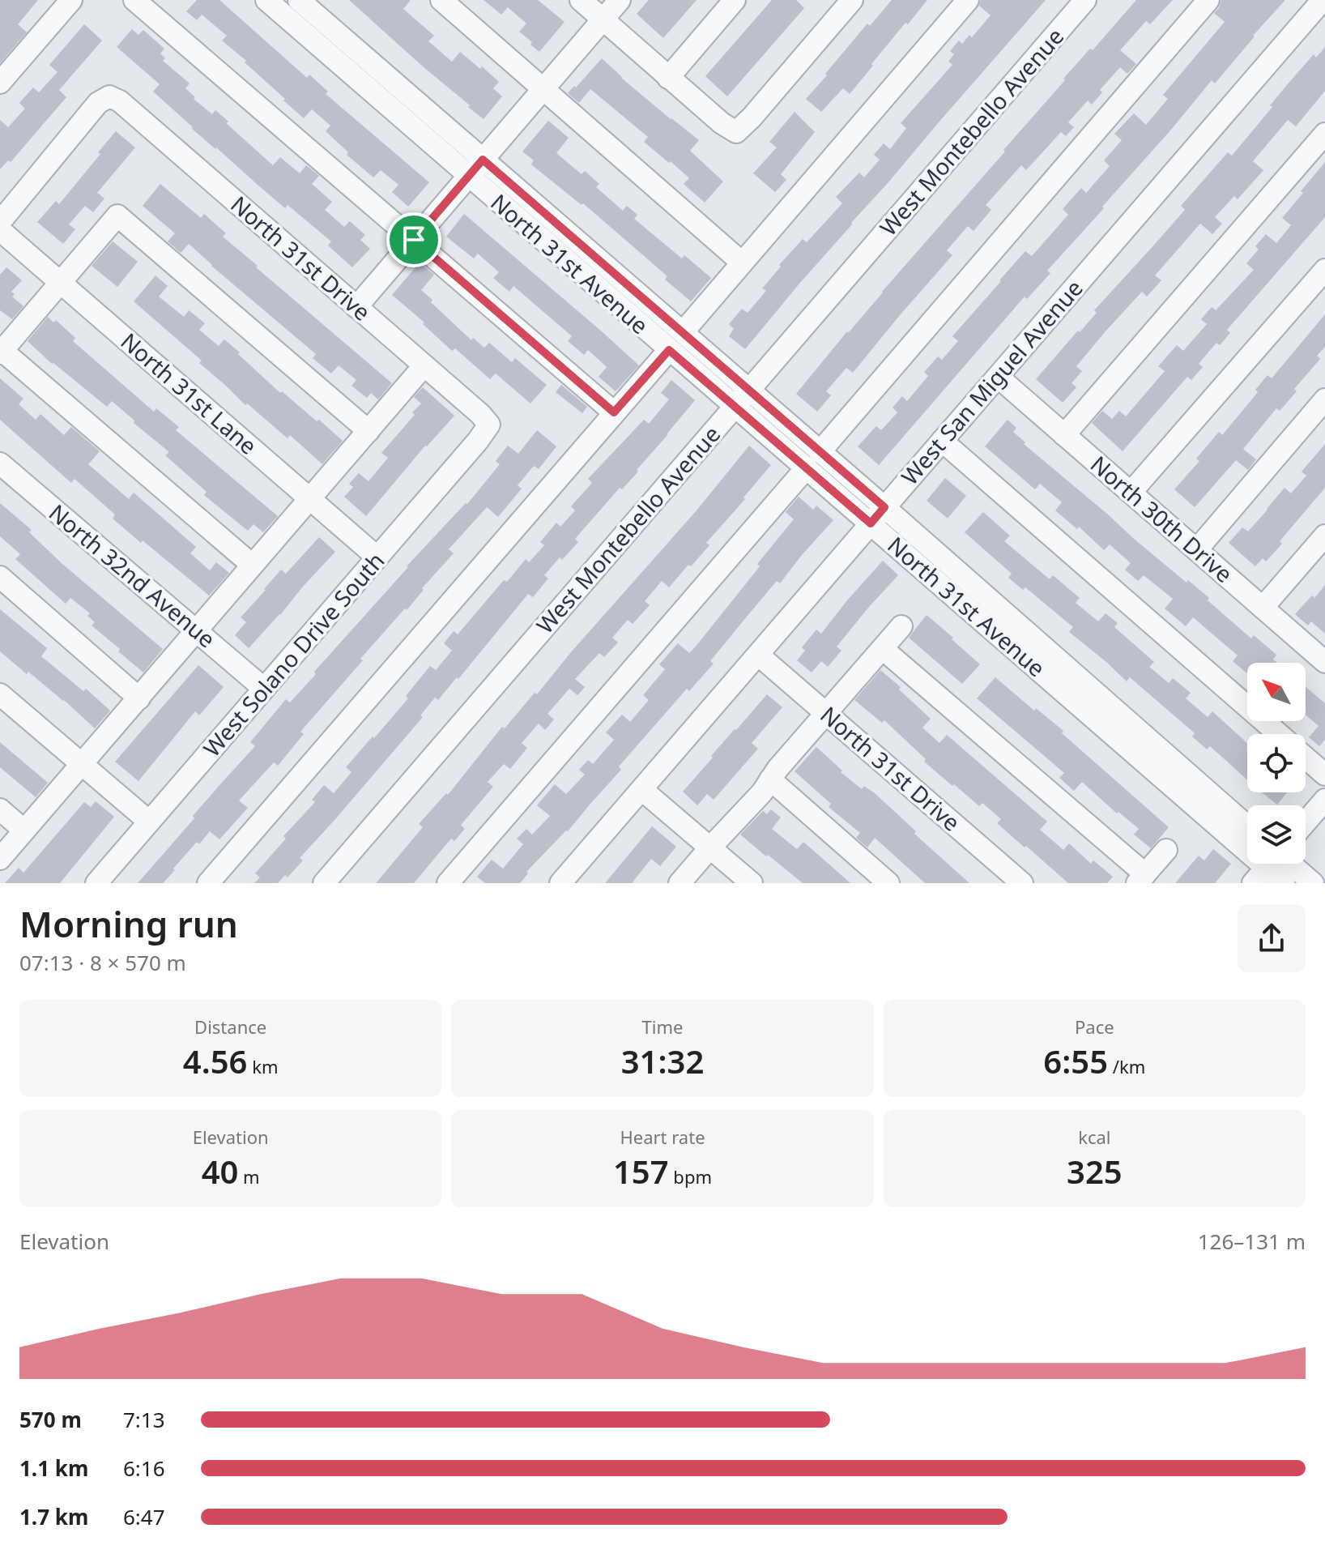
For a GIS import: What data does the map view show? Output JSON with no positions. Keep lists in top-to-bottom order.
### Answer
{
  "streets": {
    "street": [
      "West Montebello Avenue",
      "North 31st Drive",
      "North 31st Avenue",
      "West San Miguel Avenue",
      "North 31st Lane",
      "North 30th Drive",
      "North 32nd Avenue",
      "West Solano Drive South"
    ]
  },
  "crossings": [
    ["West Montebello Avenue", "North 31st Avenue"],
    ["North 31st Drive", "West San Miguel Avenue"],
    ["North 31st Drive", "West Solano Drive South"],
    ["North 31st Avenue", "West San Miguel Avenue"],
    ["West San Miguel Avenue", "North 30th Drive"],
    ["North 31st Lane", "West Solano Drive South"],
    ["North 32nd Avenue", "West Solano Drive South"]
  ],
  "north": "top left",
  "page": {
    "heading": ["Morning run", "07:13 · 8 × 570 m"],
    "stats": [
      ["Distance", "4.56 km"],
      ["Time", "31:32"],
      ["Pace", "6:55 /km"],
      ["Elevation", "40 m"],
      ["Heart rate", "157 bpm"],
      ["kcal", "325"]
    ],
    "chart": ["Elevation", "126–131 m"],
    "list": [
      {
        "name": "570 m",
        "note": "7:13"
      },
      {
        "name": "1.1 km",
        "note": "6:16"
      },
      {
        "name": "1.7 km",
        "note": "6:47"
      }
    ]
  }
}
